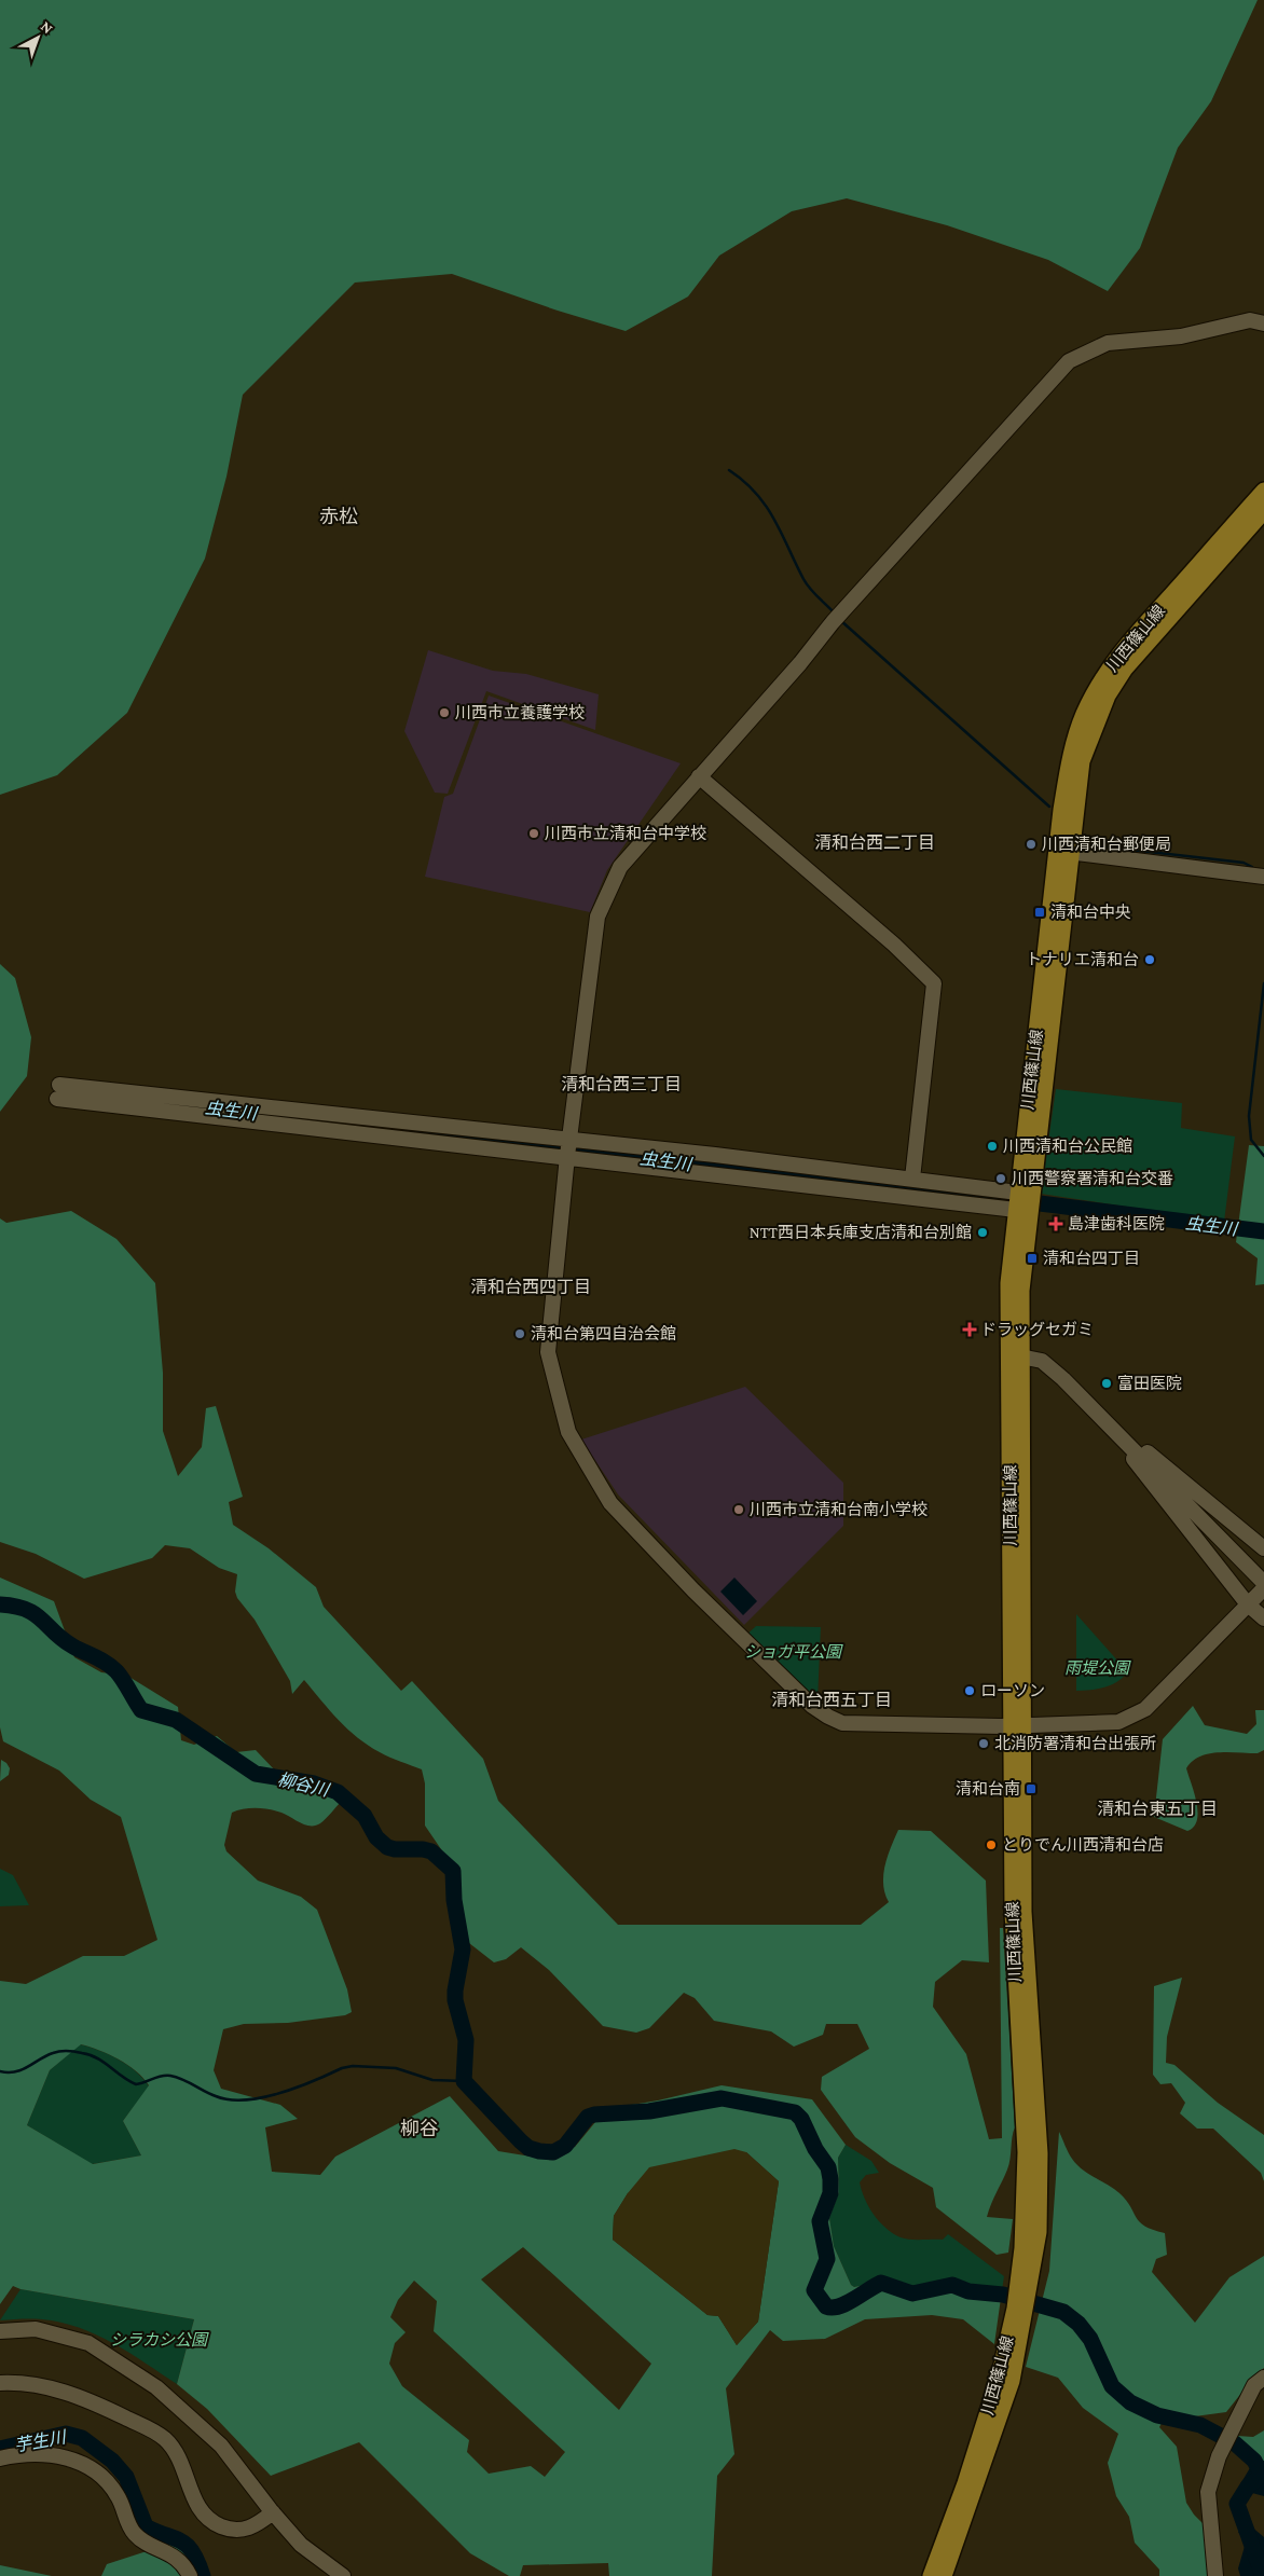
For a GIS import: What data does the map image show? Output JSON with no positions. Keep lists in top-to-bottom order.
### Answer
{
  "streets": {
    "main road": ["川西篠山線"]
  },
  "districts": [
    "赤松",
    "清和台西二丁目",
    "清和台西三丁目",
    "清和台西四丁目",
    "清和台西五丁目",
    "清和台東五丁目",
    "柳谷"
  ],
  "water": ["虫生川", "柳谷川", "芋生川"],
  "parks": ["ショガ平公園", "雨堤公園", "シラカシ公園"],
  "places": {
    "other": [
      "川西市立養護学校",
      "川西市立清和台中学校",
      "川西清和台郵便局",
      "トナリエ清和台",
      "川西清和台公民館",
      "川西警察署清和台交番",
      "NTT西日本兵庫支店清和台別館",
      "清和台第四自治会館",
      "富田医院",
      "川西市立清和台南小学校",
      "ローソン",
      "北消防署清和台出張所",
      "とりでん川西清和台店"
    ],
    "transit": ["清和台中央", "清和台四丁目", "清和台南"],
    "health": ["島津歯科医院", "ドラッグセガミ"]
  },
  "north": "top right"
}
